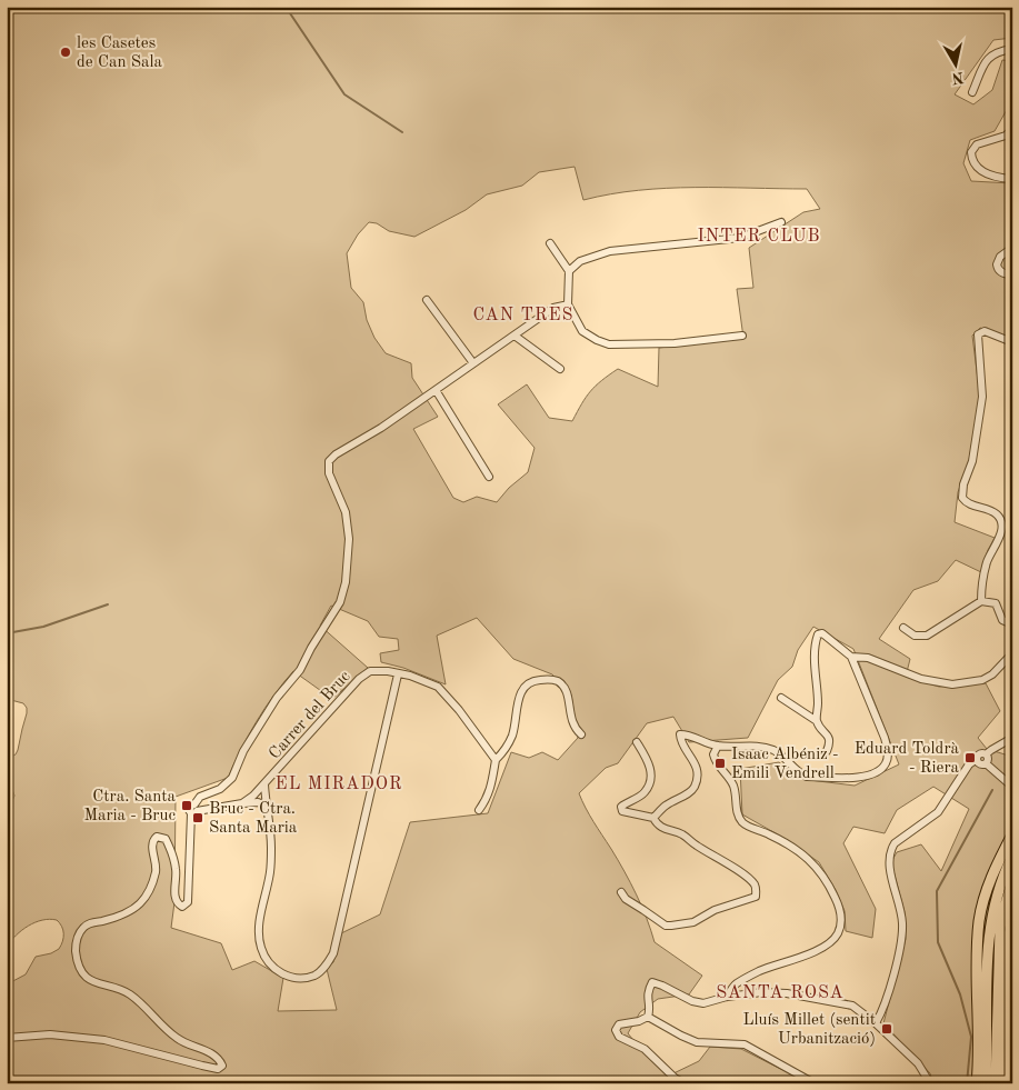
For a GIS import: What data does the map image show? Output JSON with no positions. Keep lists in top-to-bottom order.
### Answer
{
  "streets": {
    "street": ["Carrer del Bruc"]
  },
  "districts": [
    "INTER CLUB",
    "CAN TRES",
    "EL MIRADOR",
    "SANTA ROSA"
  ],
  "places": {
    "other": ["les Casetes de Can Sala"],
    "transit": [
      "Eduard Toldrà - Riera",
      "Isaac Albéniz - Emili Vendrell",
      "Ctra. Santa Maria - Bruc",
      "Bruc - Ctra. Santa Maria",
      "Lluís Millet (sentit Urbanització)"
    ]
  },
  "north": "bottom"
}
